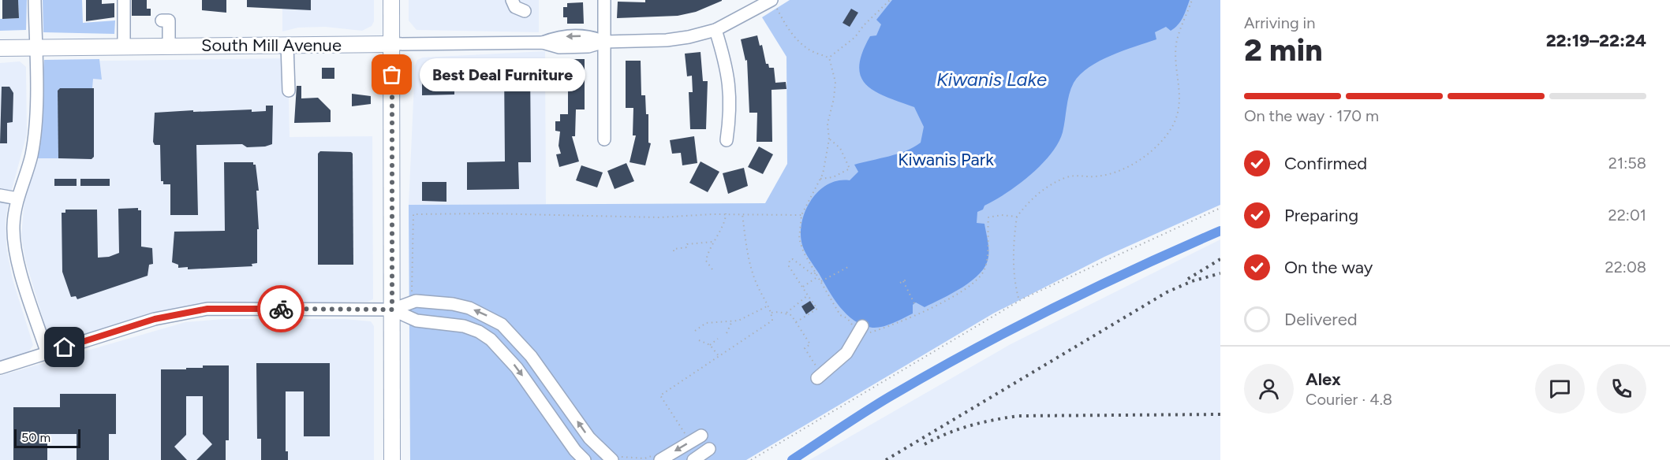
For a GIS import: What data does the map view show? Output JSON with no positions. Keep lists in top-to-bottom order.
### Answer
{
  "streets": {
    "main road": ["South Mill Avenue"]
  },
  "water": ["Kiwanis Lake"],
  "parks": ["Kiwanis Park"],
  "places": ["Best Deal Furniture"],
  "scale_bar": "50 m",
  "page": {
    "heading": ["2 min", "Arriving in", "22:19–22:24"],
    "panel": ["Alex", "Courier · 4.8"],
    "bubble": "Best Deal Furniture",
    "bar": "On the way · 170 m",
    "list": [
      ["Confirmed", "21:58"],
      ["Preparing", "22:01"],
      ["On the way", "22:08"],
      "Delivered"
    ],
    "scale": "50 m"
  }
}
